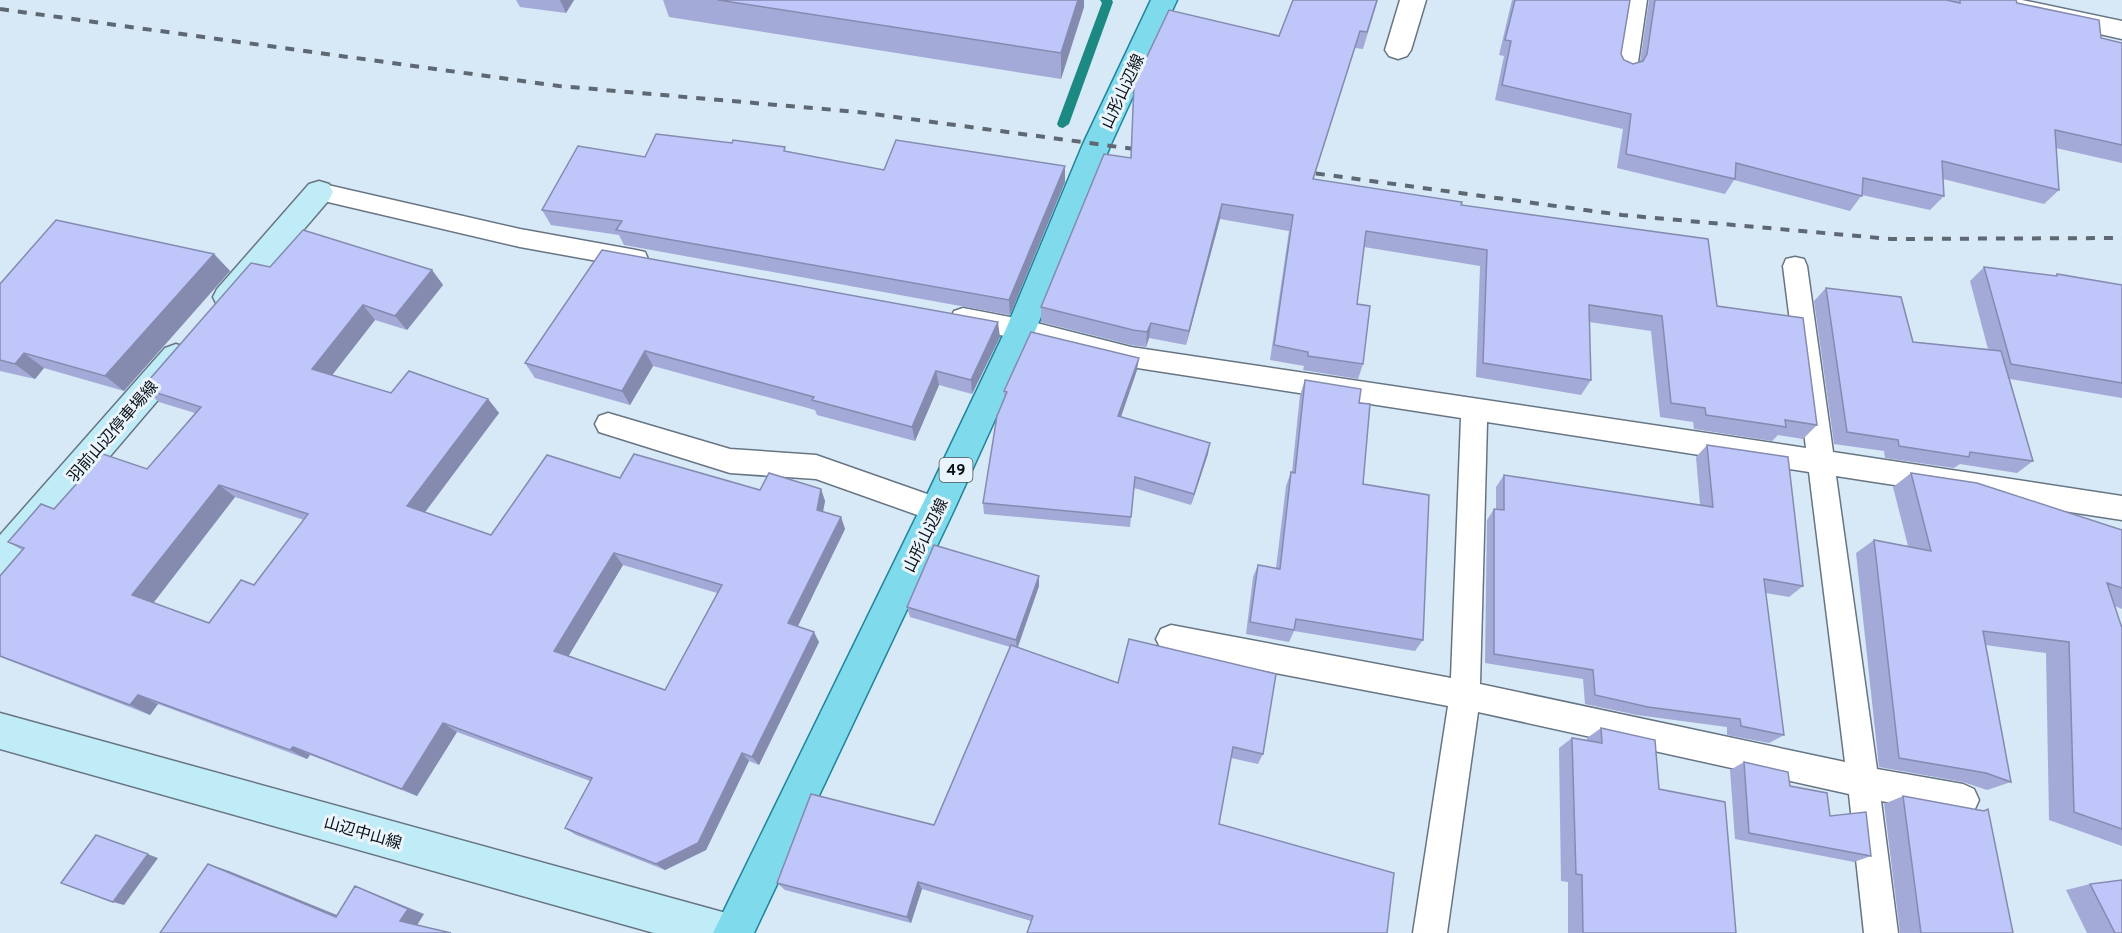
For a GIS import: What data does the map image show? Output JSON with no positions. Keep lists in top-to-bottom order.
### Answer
{
  "streets": {
    "main road": [
      "山形山辺線",
      "羽前山辺停車場線",
      "49",
      "山辺中山線"
    ]
  }
}
